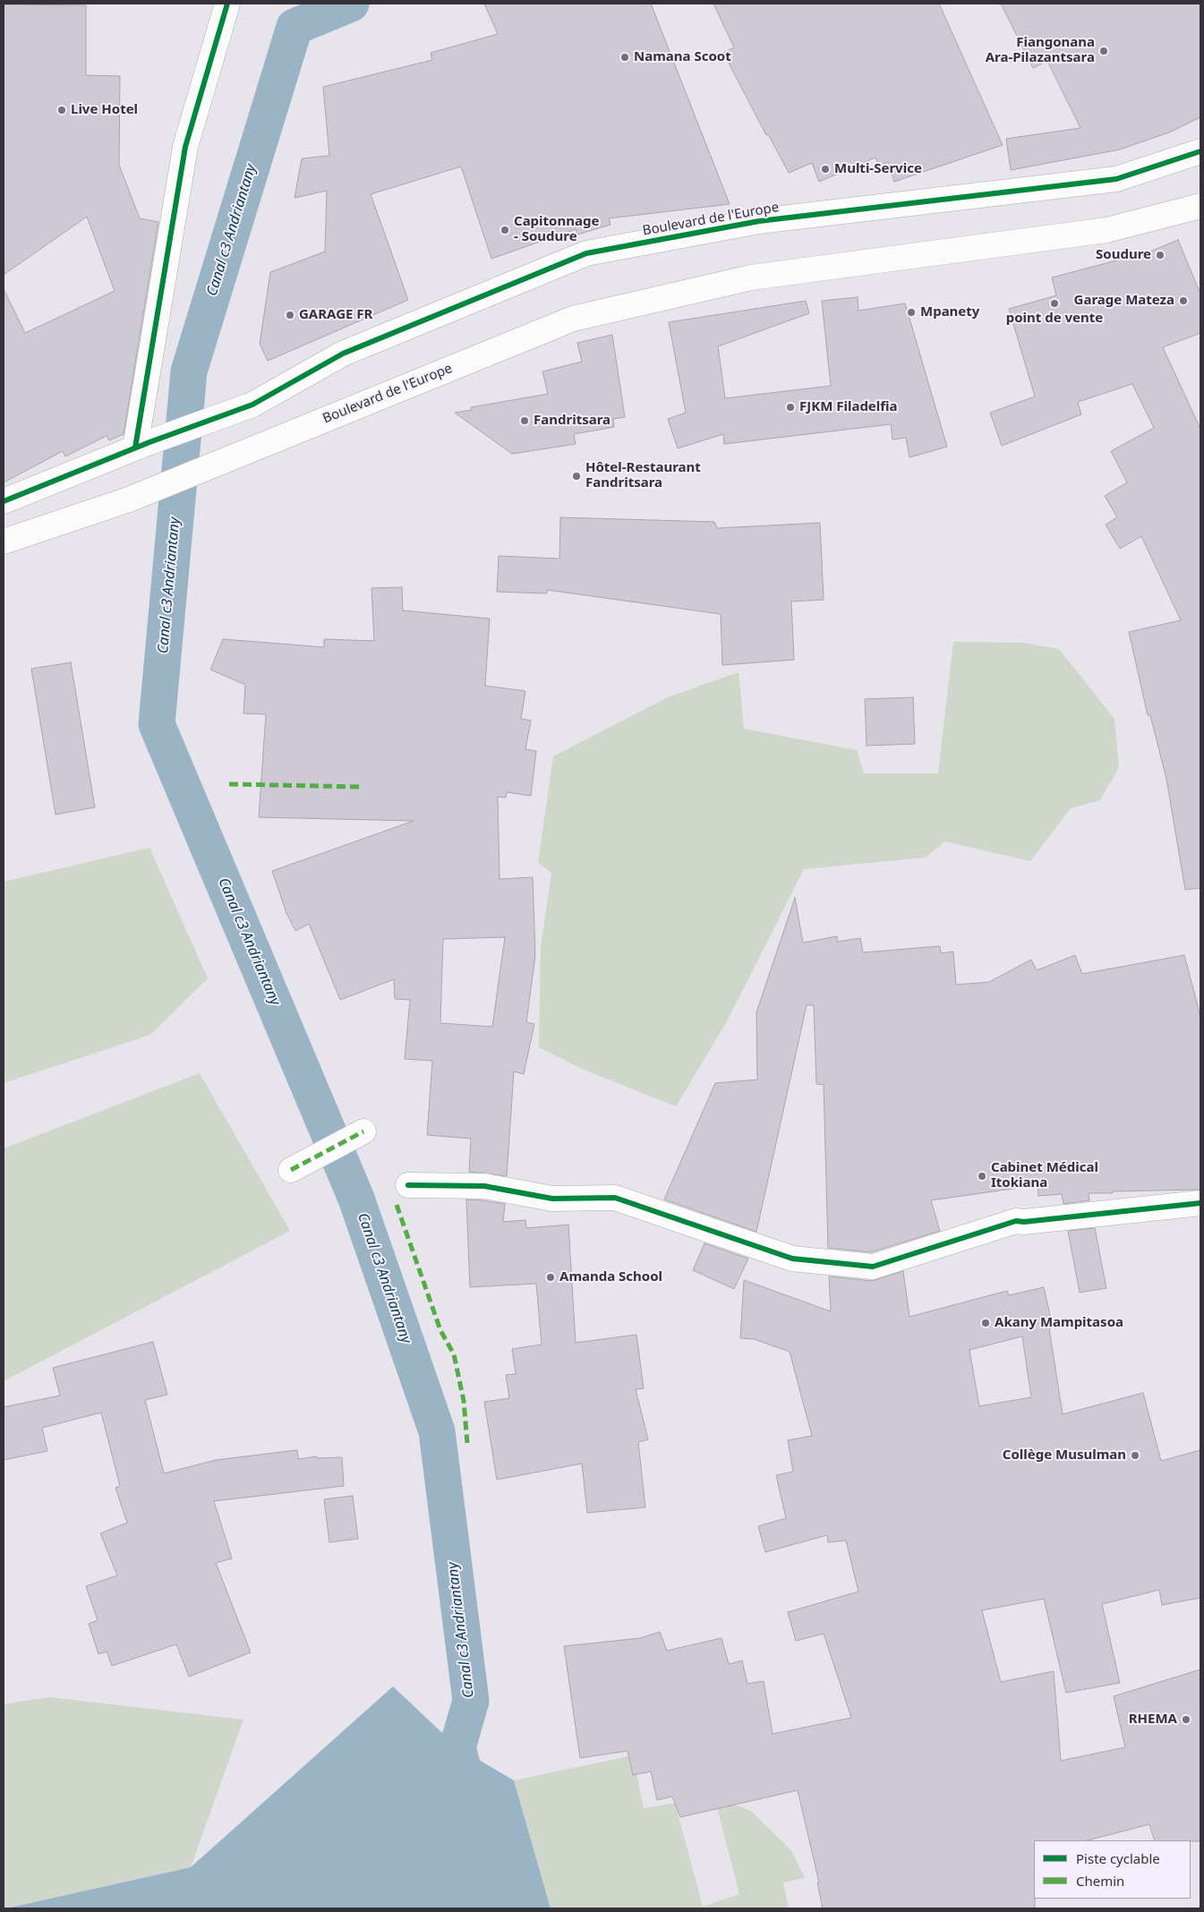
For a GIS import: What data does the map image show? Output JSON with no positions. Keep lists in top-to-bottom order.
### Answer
{
  "streets": {
    "street": ["Boulevard de l'Europe"]
  },
  "water": ["Canal c3 Andriantany"],
  "places": [
    "Fiangonana Ara-Pilazantsara",
    "Namana Scoot",
    "Live Hotel",
    "Multi-Service",
    "Capitonnage - Soudure",
    "Soudure",
    "Garage Mateza",
    "point de vente",
    "Mpanety",
    "GARAGE FR",
    "FJKM Filadelfia",
    "Fandritsara",
    "Hôtel-Restaurant Fandritsara",
    "Cabinet Médical Itokiana",
    "Amanda School",
    "Akany Mampitasoa",
    "Collège Musulman",
    "RHEMA"
  ],
  "legend": ["Piste cyclable", "Chemin"]
}
